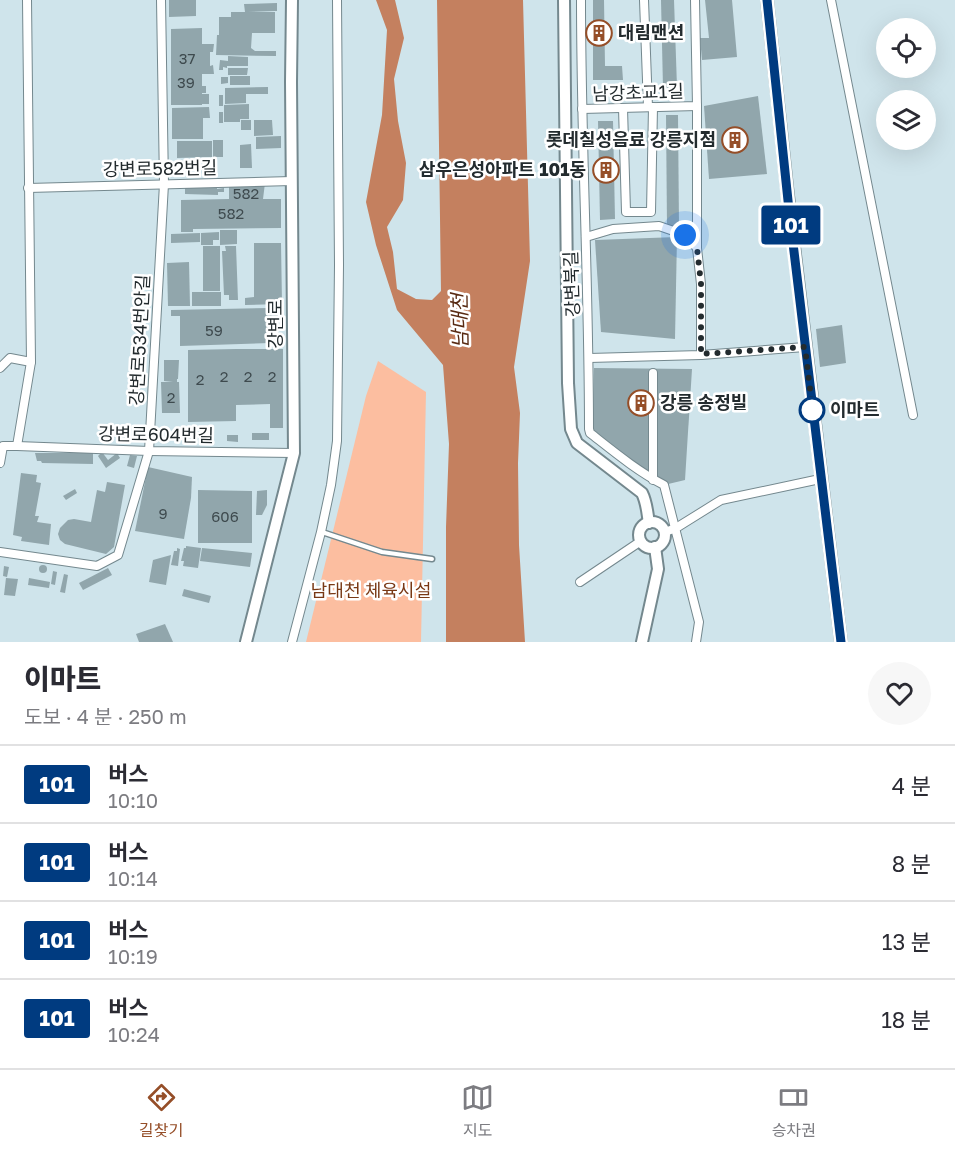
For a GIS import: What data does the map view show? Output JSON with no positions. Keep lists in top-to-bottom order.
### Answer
{
  "streets": {
    "street": [
      "남강초교1길",
      "강변로582번길",
      "강변북길",
      "강변로",
      "강변로534번안길",
      "강변로604번길"
    ]
  },
  "crossings": [
    ["남강초교1길", "강변북길"],
    ["강변로582번길", "강변로"],
    ["강변로582번길", "강변로534번안길"],
    ["강변로", "강변로604번길"],
    ["강변로534번안길", "강변로604번길"]
  ],
  "water": ["남대천"],
  "parks": ["남대천 체육시설"],
  "places": {
    "building": [
      "대림맨션",
      "롯데칠성음료 강릉지점",
      "삼우은성아파트 101동",
      "강릉 송정빌"
    ],
    "other": ["이마트"]
  },
  "lines": ["bus line 101"],
  "house_numbers": [
    "37",
    "39",
    "582",
    "582",
    "59",
    "2",
    "2",
    "2",
    "2",
    "2",
    "9",
    "606"
  ],
  "page": {
    "on_map": "101",
    "heading": ["이마트", "도보 · 4 분 · 250 m"],
    "list": [
      {
        "mark": "101",
        "name": "버스",
        "note": "10:10",
        "value": "4 분"
      },
      {
        "mark": "101",
        "name": "버스",
        "note": "10:14",
        "value": "8 분"
      },
      {
        "mark": "101",
        "name": "버스",
        "note": "10:19",
        "value": "13 분"
      },
      {
        "mark": "101",
        "name": "버스",
        "note": "10:24",
        "value": "18 분"
      }
    ],
    "tabs": ["길찾기", "지도", "승차권"]
  }
}
